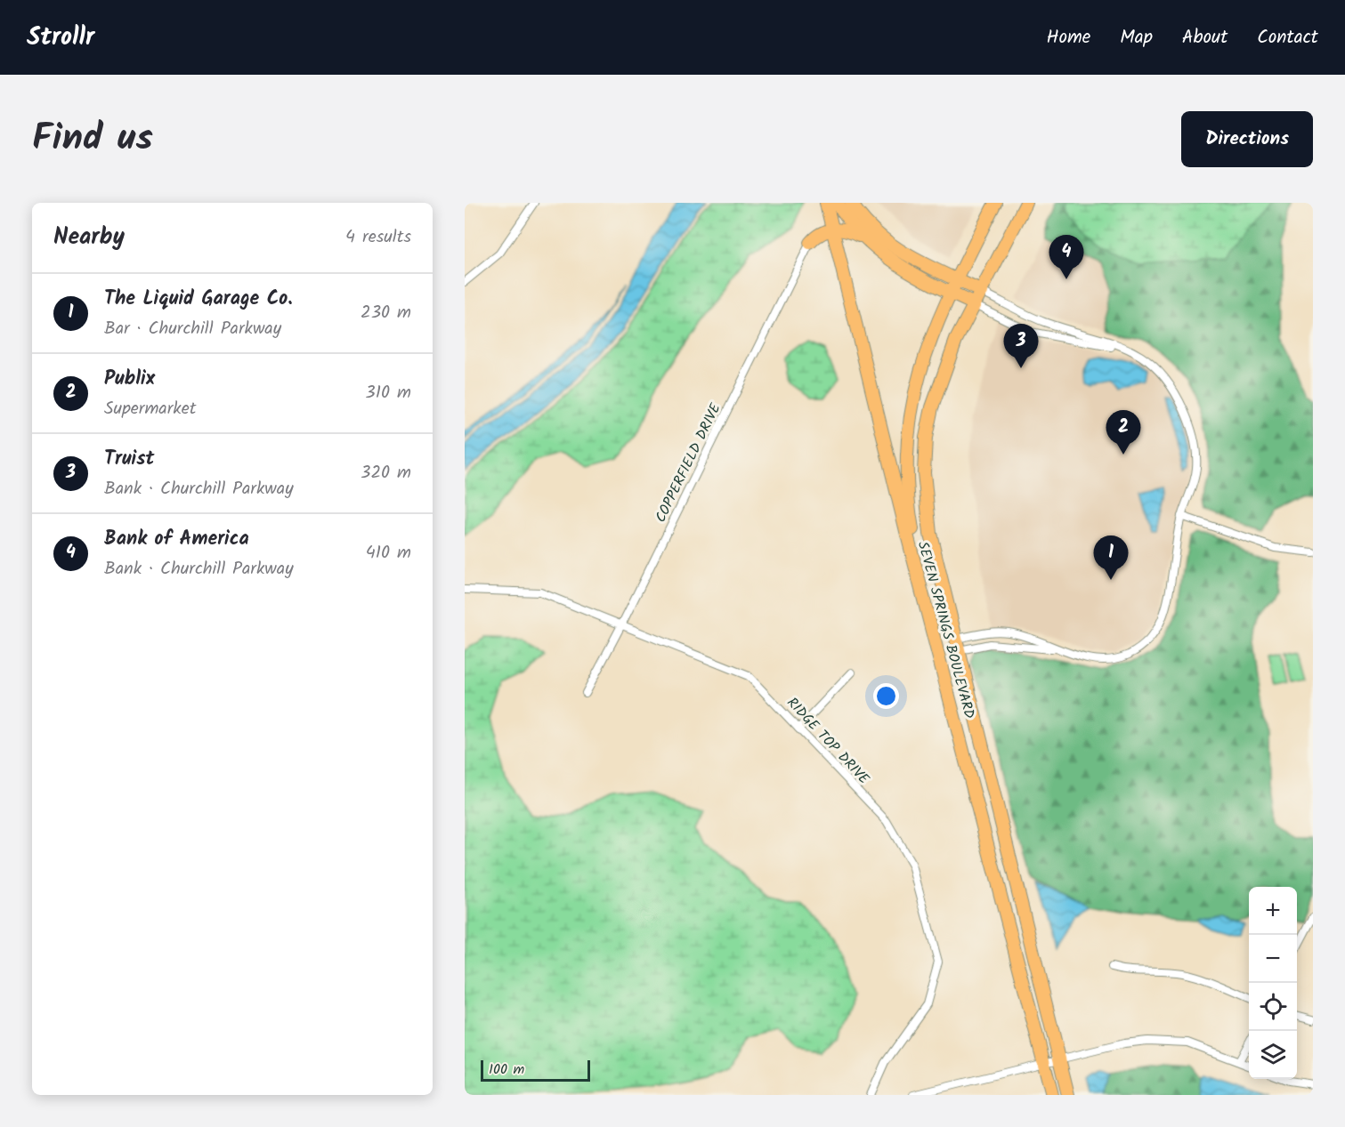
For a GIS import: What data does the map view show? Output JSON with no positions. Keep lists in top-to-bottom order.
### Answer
{
  "streets": {
    "main road": ["SEVEN SPRINGS BOULEVARD"],
    "street": ["COPPERFIELD DRIVE", "RIDGE TOP DRIVE"]
  },
  "crossings": [
    ["COPPERFIELD DRIVE", "RIDGE TOP DRIVE"]
  ],
  "scale_bar": "100 m",
  "page": {
    "header": "Strollr",
    "nav": [
      "Home",
      "Map",
      "About",
      "Contact"
    ],
    "title": "Find us",
    "buttons": "Directions",
    "heading": ["Nearby", "4 results"],
    "pins": [
      "4",
      "3",
      "2",
      "1"
    ],
    "list": [
      {
        "mark": "1",
        "name": "The Liquid Garage Co.",
        "note": "Bar · Churchill Parkway",
        "value": "230 m"
      },
      {
        "mark": "2",
        "name": "Publix",
        "note": "Supermarket",
        "value": "310 m"
      },
      {
        "mark": "3",
        "name": "Truist",
        "note": "Bank · Churchill Parkway",
        "value": "320 m"
      },
      {
        "mark": "4",
        "name": "Bank of America",
        "note": "Bank · Churchill Parkway",
        "value": "410 m"
      }
    ],
    "map_buttons": ["+", "−"],
    "scale": "100 m"
  }
}
